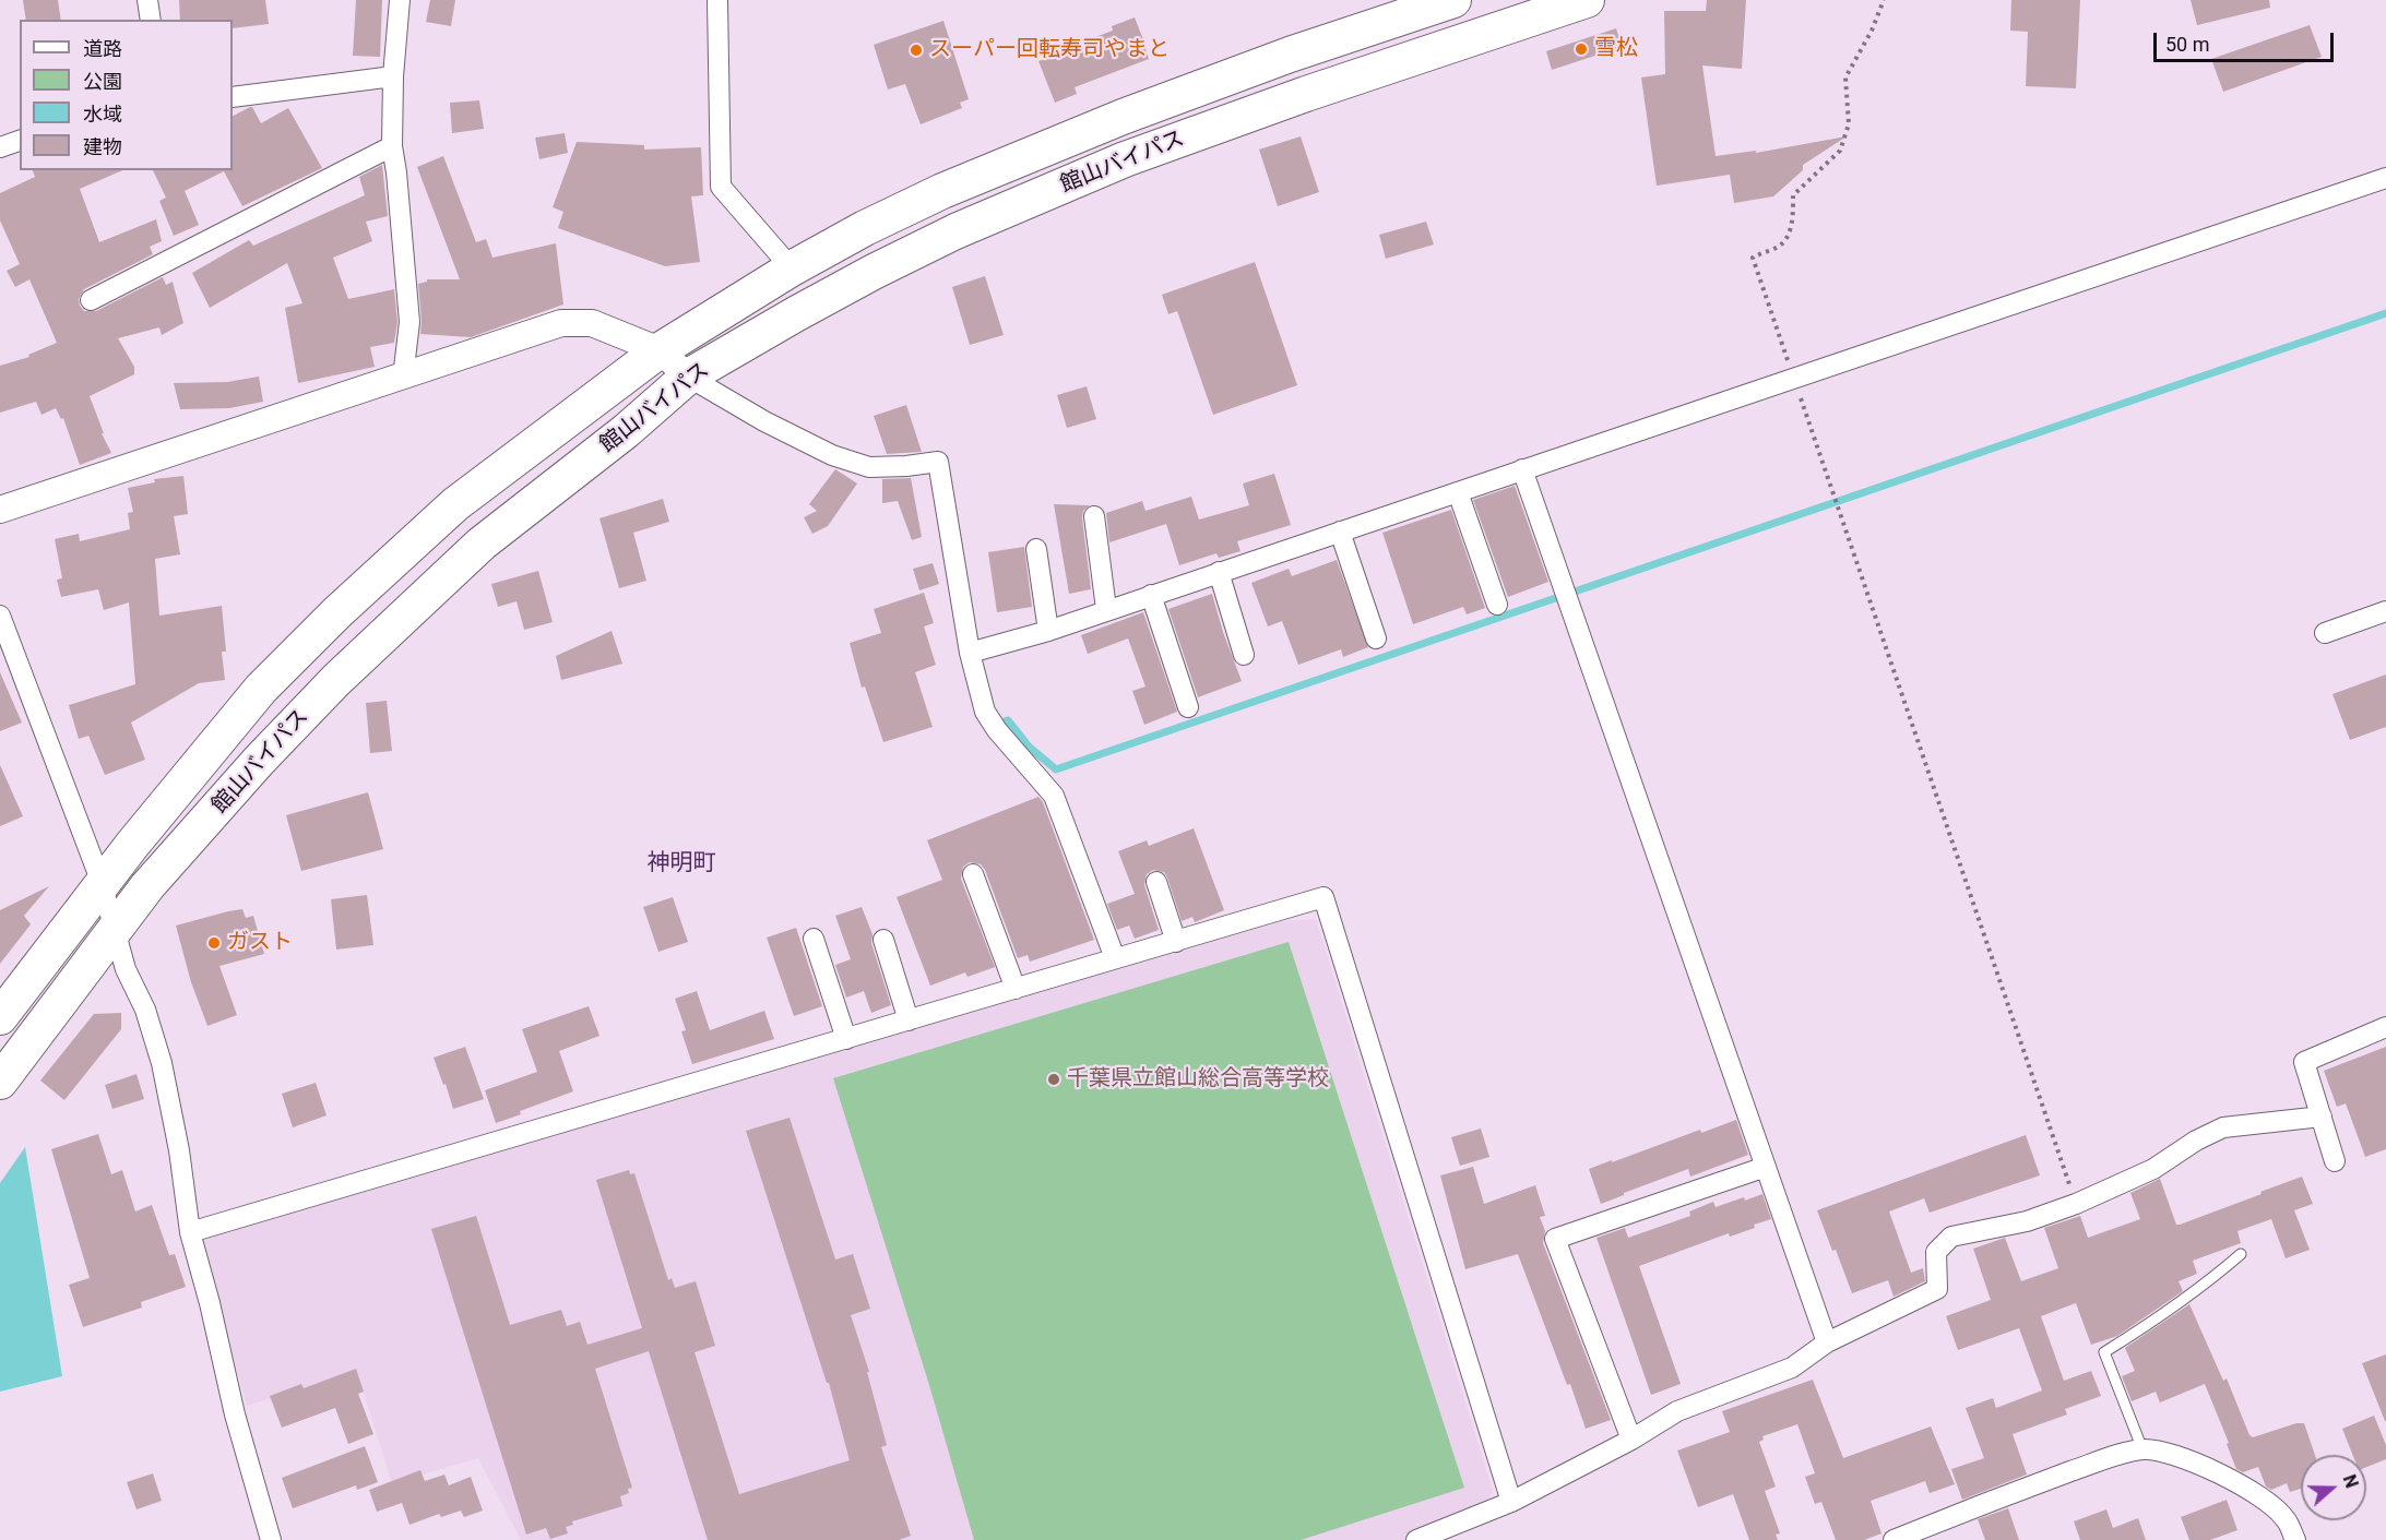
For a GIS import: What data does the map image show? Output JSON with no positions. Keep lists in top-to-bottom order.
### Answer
{
  "streets": {
    "highway": ["館山バイパス"]
  },
  "districts": ["神明町"],
  "places": [
    "雪松",
    "スーパー回転寿司やまと",
    "ガスト",
    "千葉県立館山総合高等学校"
  ],
  "legend": [
    "道路",
    "公園",
    "水域",
    "建物"
  ],
  "scale_bar": "50 m",
  "north": "right"
}
